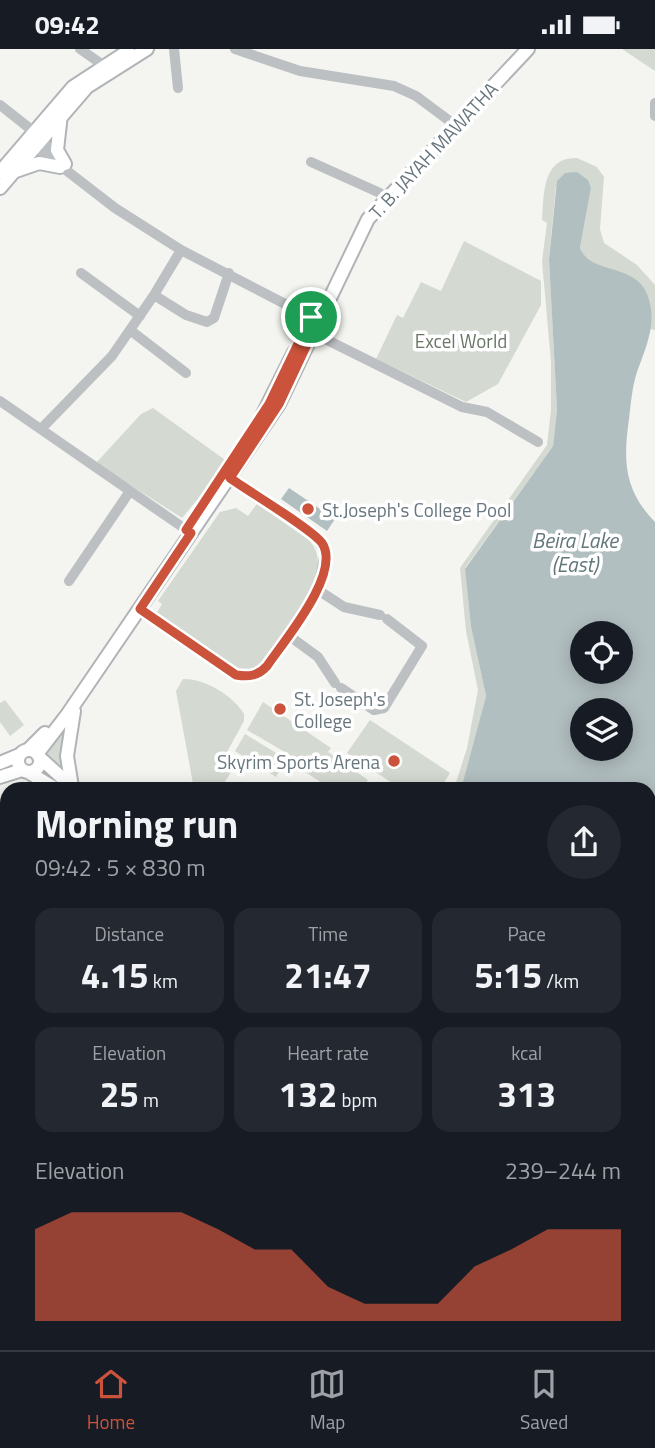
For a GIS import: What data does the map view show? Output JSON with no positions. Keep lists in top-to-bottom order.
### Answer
{
  "streets": {
    "main road": ["T. B. JAYAH MAWATHA"]
  },
  "water": ["Beira Lake (East)"],
  "parks": ["Excel World"],
  "places": ["St.Joseph's College Pool", "St. Joseph's College", "Skyrim Sports Arena"],
  "page": {
    "status": "09:42",
    "heading": ["Morning run", "09:42 · 5 × 830 m"],
    "stats": [
      ["Distance", "4.15 km"],
      ["Time", "21:47"],
      ["Pace", "5:15 /km"],
      ["Elevation", "25 m"],
      ["Heart rate", "132 bpm"],
      ["kcal", "313"]
    ],
    "chart": ["Elevation", "239–244 m"],
    "tabs": ["Home", "Map", "Saved"]
  }
}
